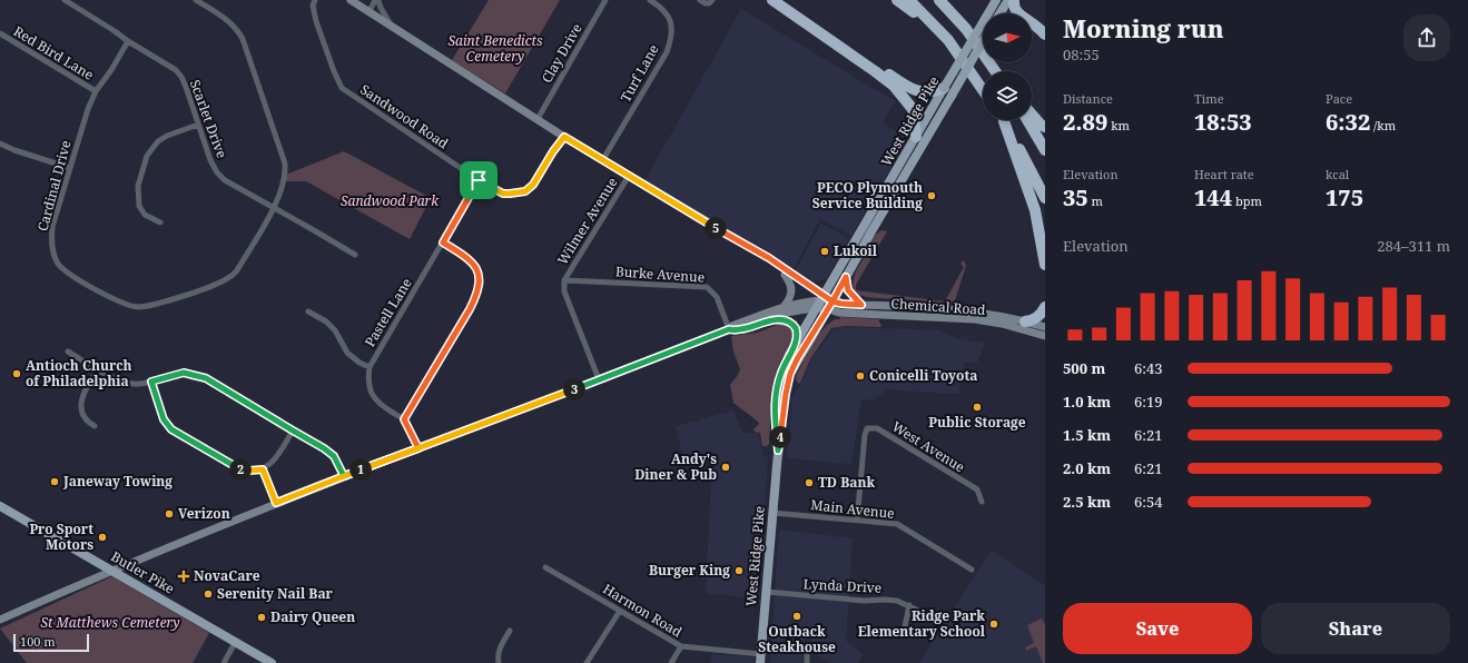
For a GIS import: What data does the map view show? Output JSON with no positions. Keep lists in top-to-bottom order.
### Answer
{
  "streets": {
    "main road": ["West Ridge Pike", "Chemical Road", "Butler Pike"],
    "street": [
      "Red Bird Lane",
      "Clay Drive",
      "Turf Lane",
      "Sandwood Road",
      "Scarlet Drive",
      "Cardinal Drive",
      "Wilmer Avenue",
      "Burke Avenue",
      "Pastell Lane",
      "West Avenue",
      "Main Avenue",
      "Lynda Drive",
      "Harmon Road"
    ]
  },
  "crossings": [
    ["Red Bird Lane", "Cardinal Drive"],
    ["Sandwood Road", "Pastell Lane"],
    ["Scarlet Drive", "Cardinal Drive"],
    ["West Ridge Pike", "Chemical Road"],
    ["West Ridge Pike", "Main Avenue"],
    ["West Ridge Pike", "Lynda Drive"],
    ["West Ridge Pike", "Harmon Road"],
    ["Wilmer Avenue", "Burke Avenue"],
    ["West Avenue", "Main Avenue"]
  ],
  "parks": ["Saint Benedicts Cemetery", "Sandwood Park", "St Matthews Cemetery"],
  "places": {
    "other": [
      "PECO Plymouth Service Building",
      "Lukoil",
      "Antioch Church of Philadelphia",
      "Conicelli Toyota",
      "Public Storage",
      "Andy's Diner & Pub",
      "Janeway Towing",
      "TD Bank",
      "Verizon",
      "Pro Sport Motors",
      "Burger King",
      "Serenity Nail Bar",
      "Outback Steakhouse",
      "Dairy Queen",
      "Ridge Park Elementary School"
    ],
    "health": ["NovaCare"]
  },
  "scale_bar": "100 m",
  "north": "right",
  "page": {
    "heading": ["Morning run", "08:55"],
    "stats": [
      ["Distance", "2.89 km"],
      ["Time", "18:53"],
      ["Pace", "6:32 /km"],
      ["Elevation", "35 m"],
      ["Heart rate", "144 bpm"],
      ["kcal", "175"]
    ],
    "pins": [
      "5",
      "3",
      "4",
      "1",
      "2"
    ],
    "chart": ["Elevation", "284–311 m"],
    "list": [
      {
        "name": "500 m",
        "note": "6:43"
      },
      {
        "name": "1.0 km",
        "note": "6:19"
      },
      {
        "name": "1.5 km",
        "note": "6:21"
      },
      {
        "name": "2.0 km",
        "note": "6:21"
      },
      {
        "name": "2.5 km",
        "note": "6:54"
      }
    ],
    "buttons": ["Save", "Share"],
    "scale": "100 m"
  }
}
